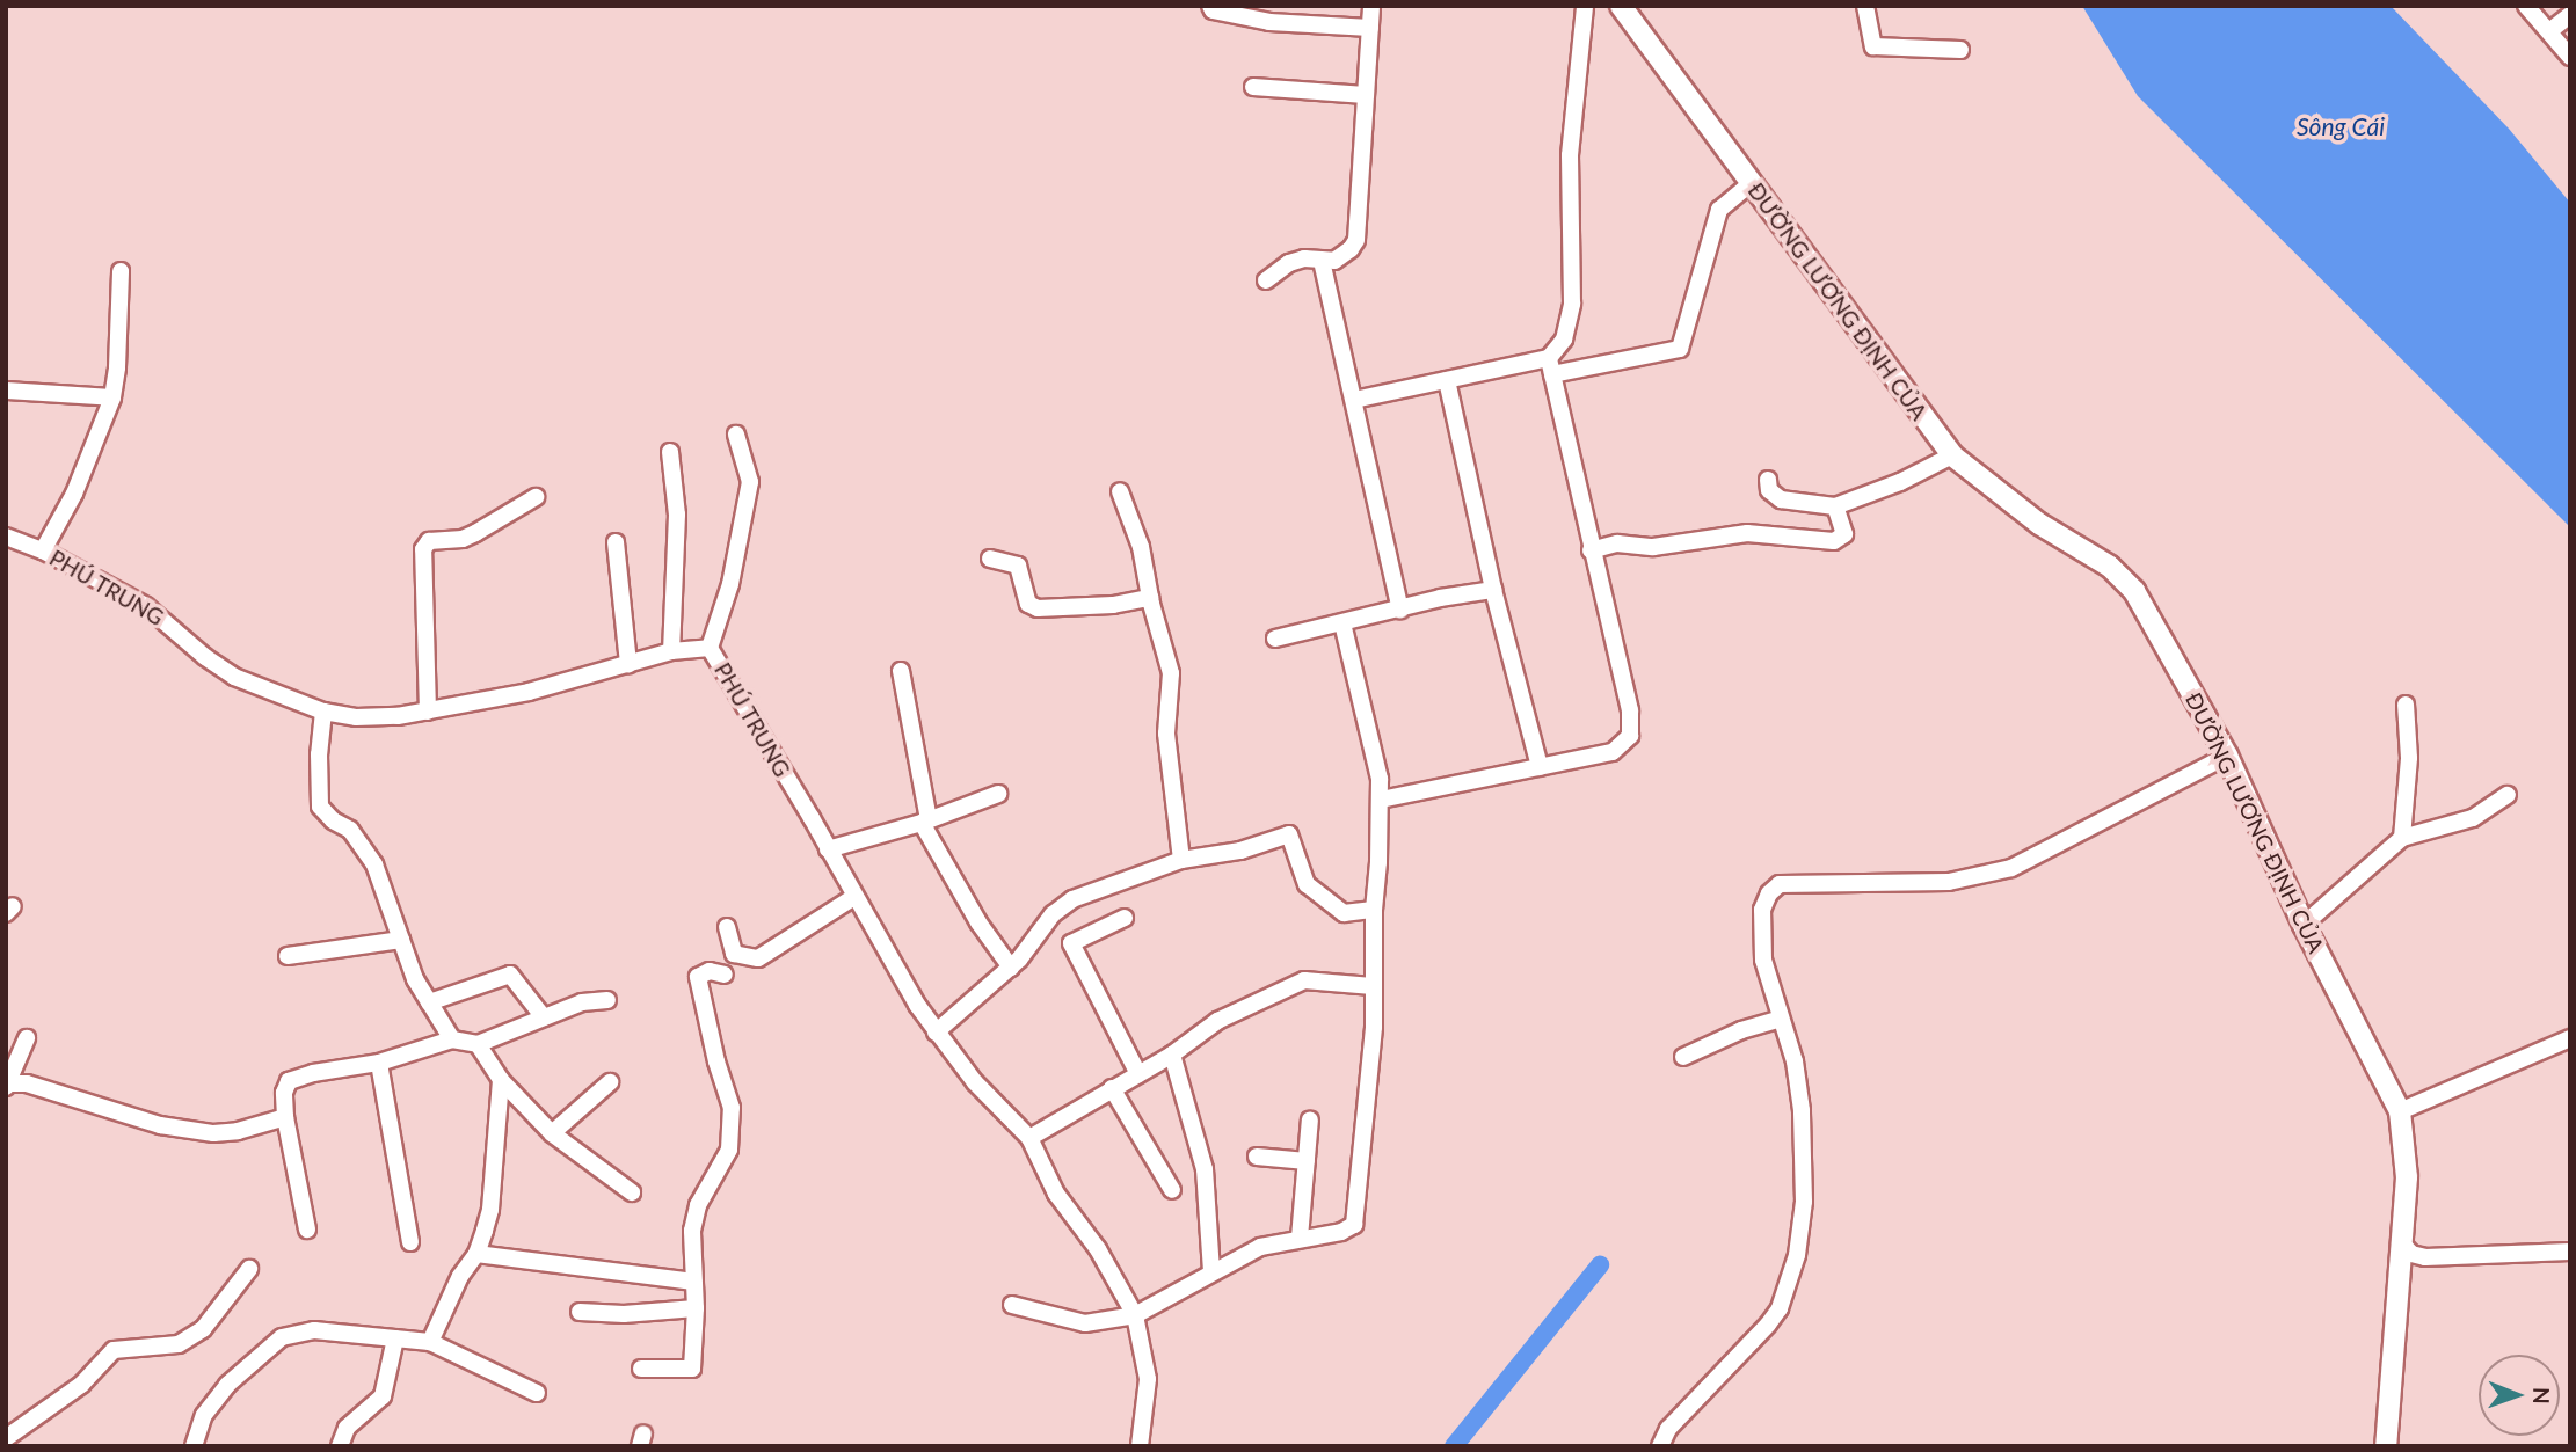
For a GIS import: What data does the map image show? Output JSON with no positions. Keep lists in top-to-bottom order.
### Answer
{
  "streets": {
    "street": ["ĐƯỜNG LƯƠNG ĐỊNH CỦA", "PHÚ TRUNG"]
  },
  "water": ["Sông Cái"],
  "north": "right"
}
